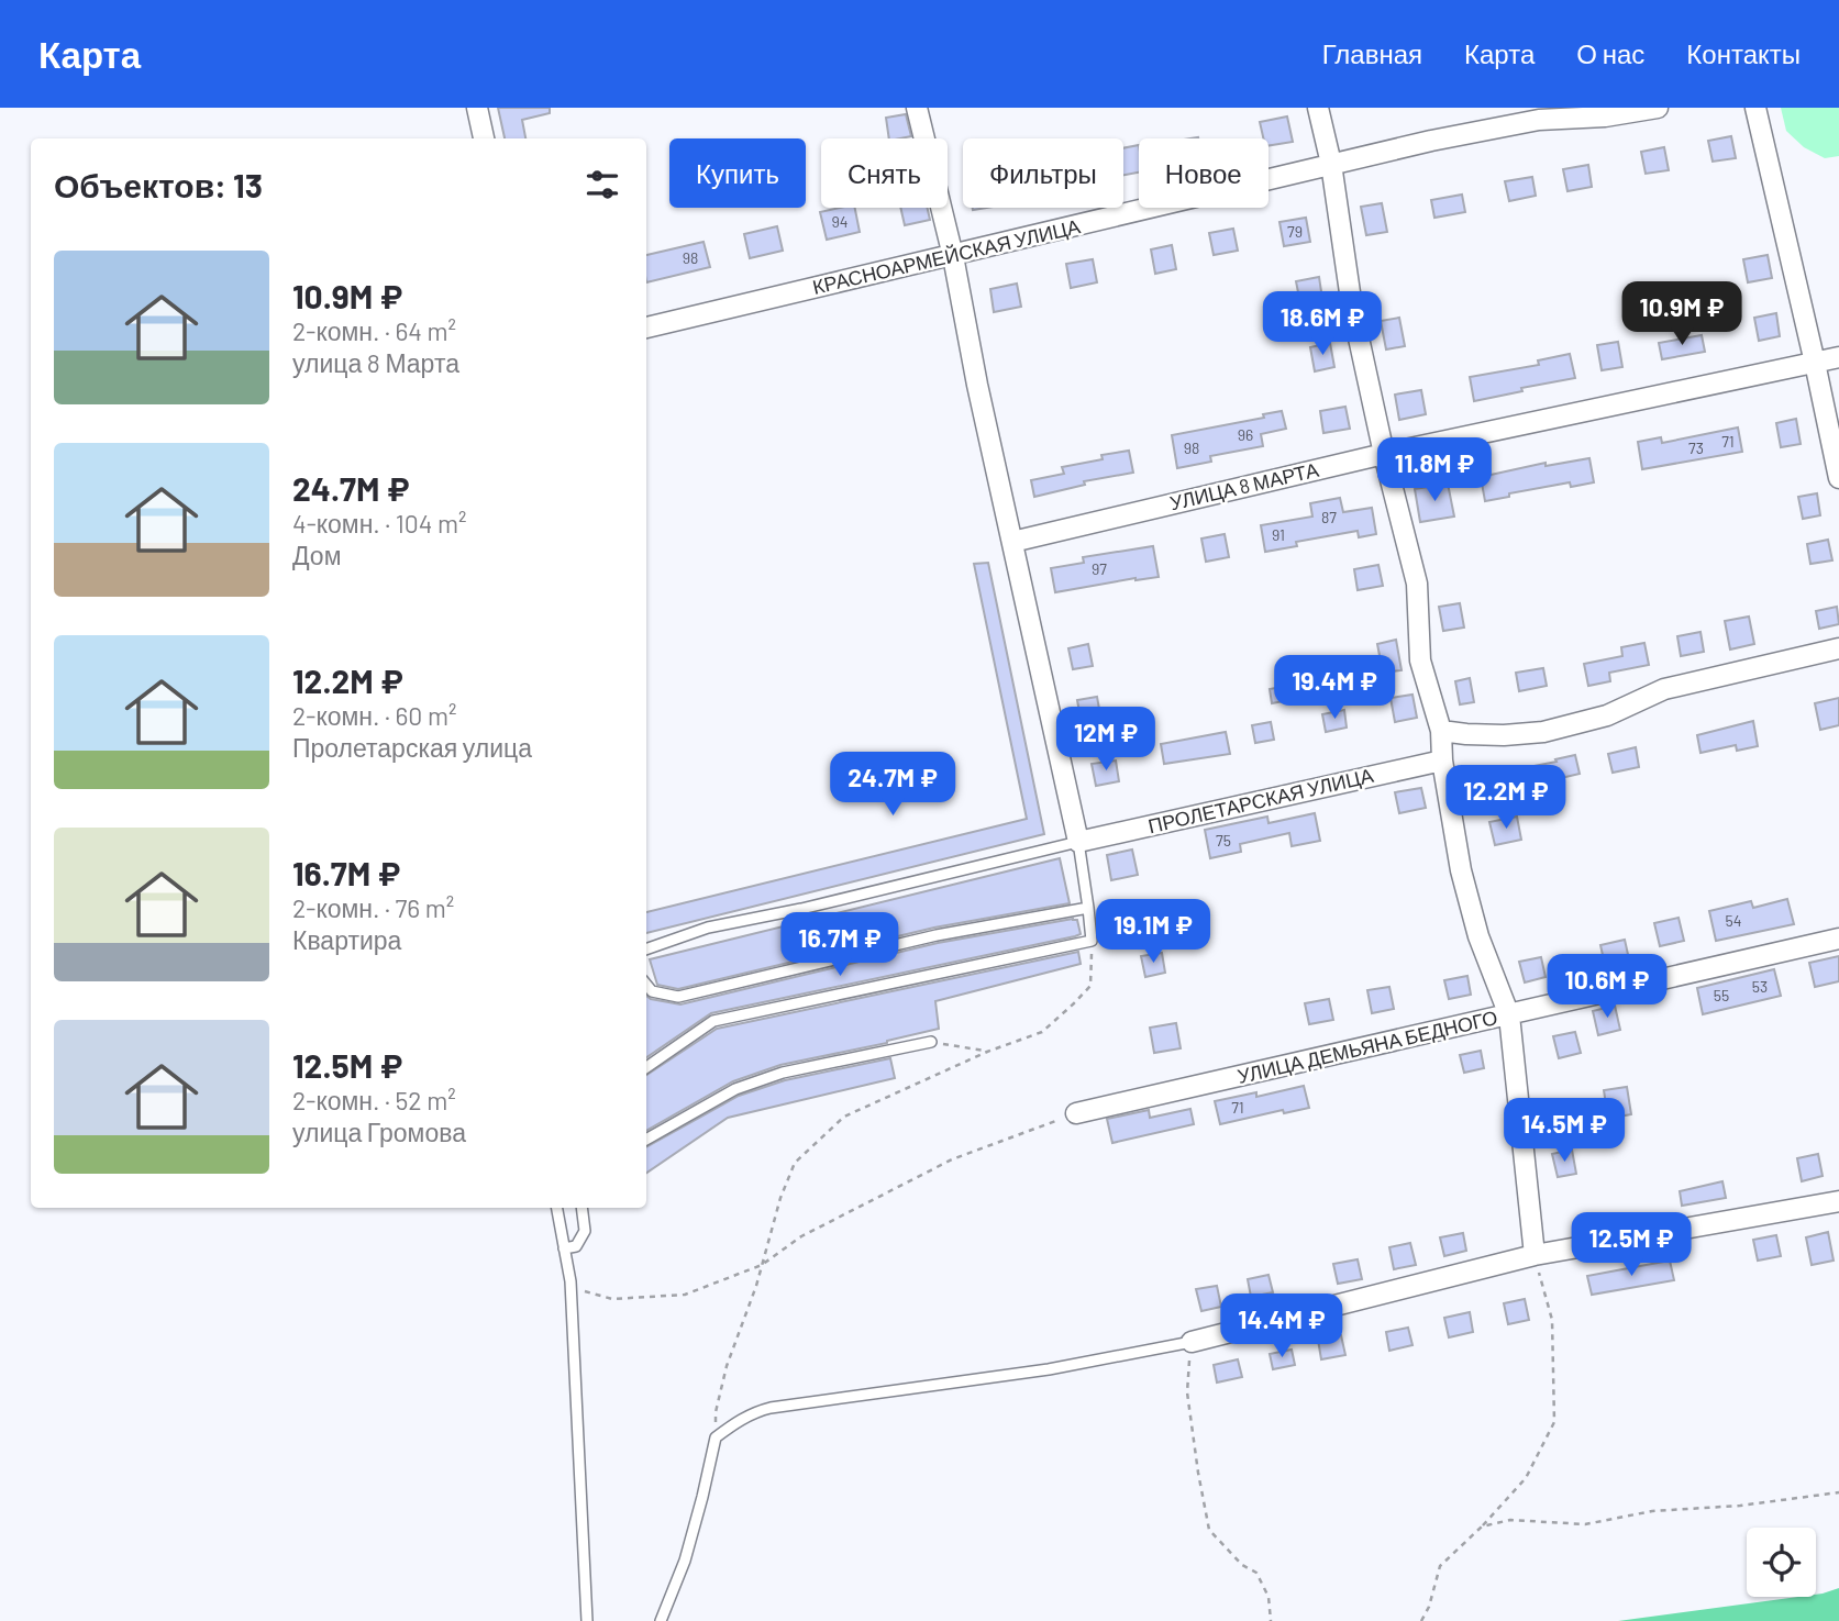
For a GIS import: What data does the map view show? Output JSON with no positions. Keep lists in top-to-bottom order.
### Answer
{
  "streets": {
    "street": [
      "КРАСНОАРМЕЙСКАЯ УЛИЦА",
      "УЛИЦА 8 МАРТА",
      "ПРОЛЕТАРСКАЯ УЛИЦА",
      "УЛИЦА ДЕМЬЯНА БЕДНОГО"
    ]
  },
  "house_numbers": [
    "94",
    "79",
    "98",
    "96",
    "71",
    "98",
    "73",
    "87",
    "91",
    "97",
    "75",
    "54",
    "53",
    "55",
    "71"
  ],
  "page": {
    "header": "Карта",
    "nav": [
      "Главная",
      "Карта",
      "О нас",
      "Контакты"
    ],
    "chip": [
      "Купить",
      "Снять",
      "Фильтры",
      "Новое"
    ],
    "heading": "Объектов: 13",
    "list": [
      {
        "name": "10.9M ₽",
        "note": "2-комн. · 64 m² · улица 8 Марта"
      },
      {
        "name": "24.7M ₽",
        "note": "4-комн. · 104 m² · Дом"
      },
      {
        "name": "12.2M ₽",
        "note": "2-комн. · 60 m² · Пролетарская улица"
      },
      {
        "name": "16.7M ₽",
        "note": "2-комн. · 76 m² · Квартира"
      },
      {
        "name": "12.5M ₽",
        "note": "2-комн. · 52 m² · улица Громова"
      }
    ],
    "price": [
      "10.9M ₽",
      "18.6M ₽",
      "11.8M ₽",
      "19.4M ₽",
      "12M ₽",
      "24.7M ₽",
      "12.2M ₽",
      "19.1M ₽",
      "16.7M ₽",
      "10.6M ₽",
      "14.5M ₽",
      "12.5M ₽",
      "14.4M ₽"
    ]
  }
}
